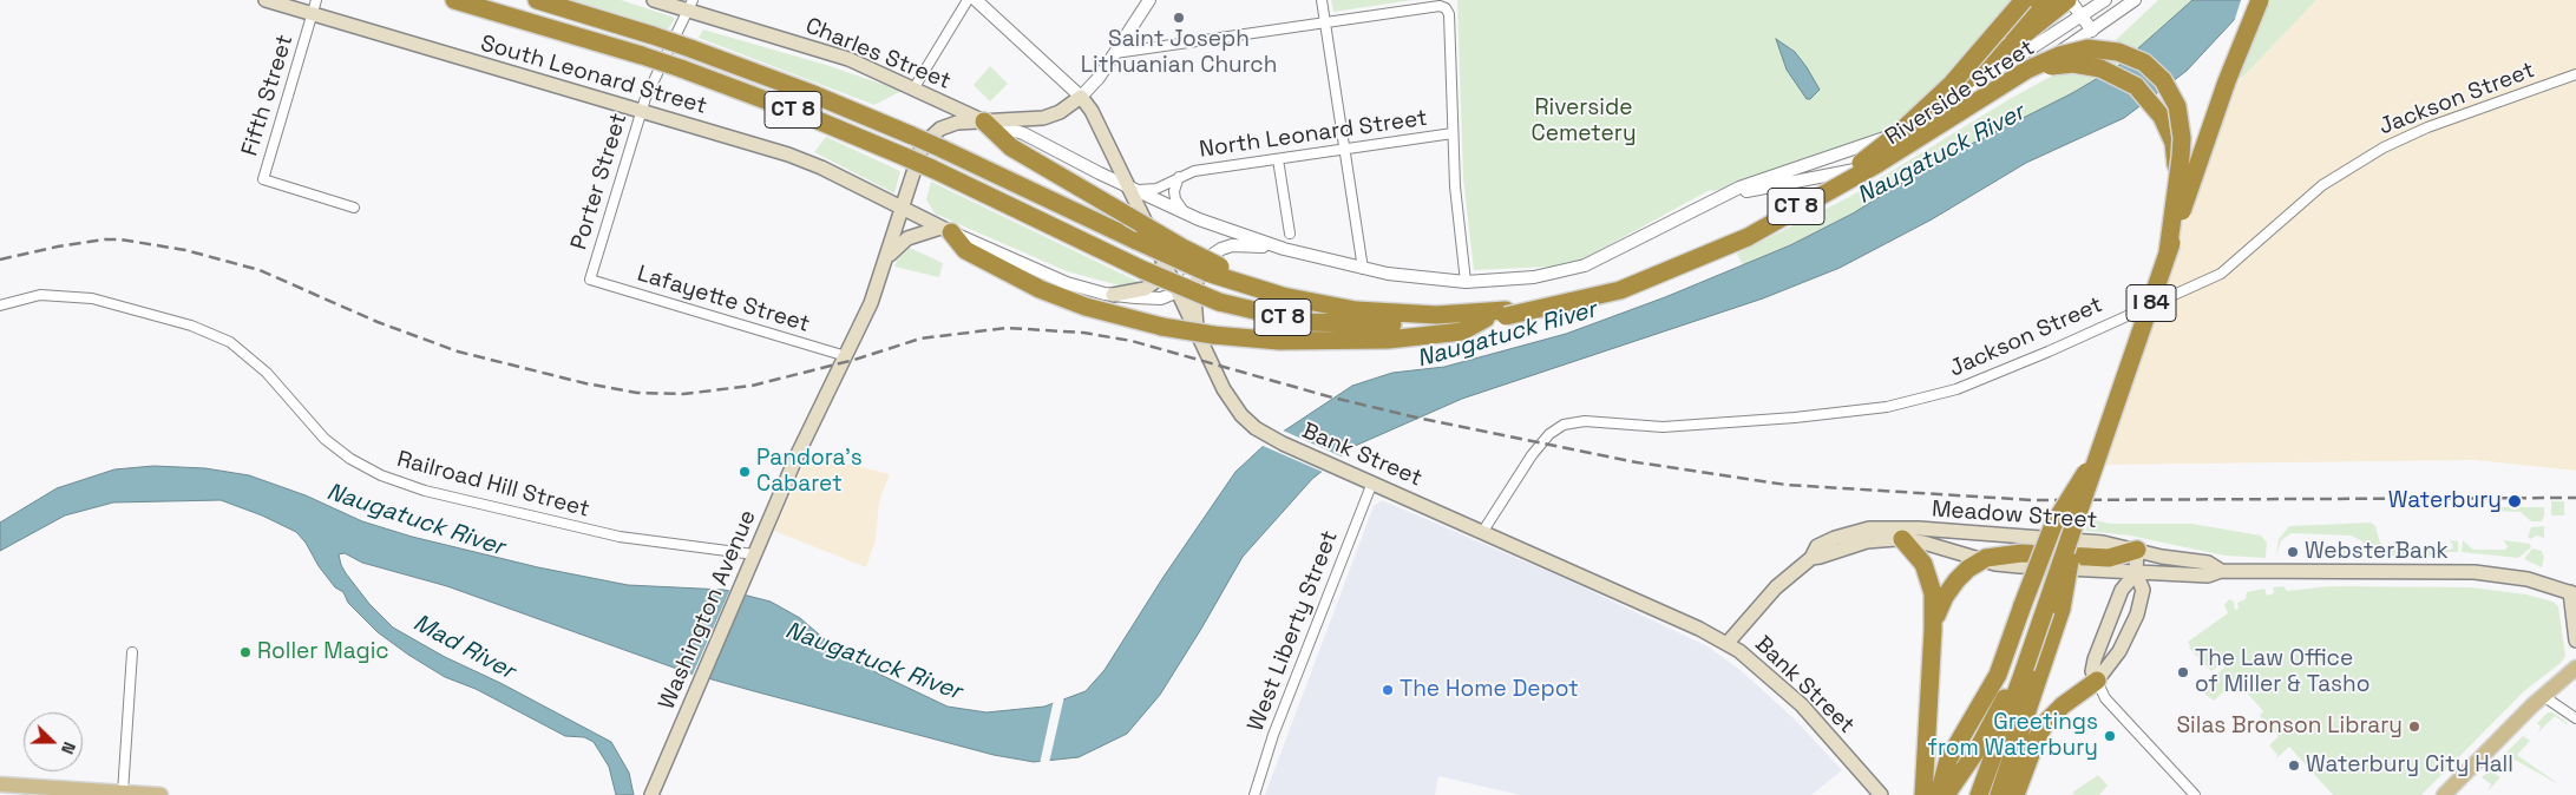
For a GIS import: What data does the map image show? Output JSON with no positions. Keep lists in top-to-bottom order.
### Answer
{
  "streets": {
    "highway": ["CT 8", "I 84"],
    "main road": [
      "Charles Street",
      "South Leonard Street",
      "Bank Street",
      "Meadow Street",
      "Washington Avenue"
    ],
    "street": [
      "Riverside Street",
      "Fifth Street",
      "Jackson Street",
      "North Leonard Street",
      "Porter Street",
      "Lafayette Street",
      "Railroad Hill Street",
      "West Liberty Street"
    ]
  },
  "crossings": [
    ["Charles Street", "Riverside Street"],
    ["Charles Street", "Porter Street"],
    ["Charles Street", "Washington Avenue"],
    ["South Leonard Street", "Fifth Street"],
    ["South Leonard Street", "Porter Street"],
    ["South Leonard Street", "Washington Avenue"],
    ["Riverside Street", "CT 8"],
    ["Riverside Street", "North Leonard Street"],
    ["Riverside Street", "Bank Street"],
    ["Riverside Street", "Washington Avenue"],
    ["Jackson Street", "Bank Street"],
    ["North Leonard Street", "Bank Street"],
    ["Porter Street", "Lafayette Street"],
    ["Lafayette Street", "Washington Avenue"],
    ["Bank Street", "Meadow Street"],
    ["Bank Street", "Washington Avenue"],
    ["Bank Street", "West Liberty Street"],
    ["Railroad Hill Street", "Washington Avenue"]
  ],
  "water": ["Naugatuck River", "Mad River"],
  "parks": ["Riverside Cemetery"],
  "places": [
    "Saint Joseph Lithuanian Church",
    "Pandora's Cabaret",
    "Waterbury",
    "WebsterBank",
    "Roller Magic",
    "The Law Office of Miller & Tasho",
    "The Home Depot",
    "Silas Bronson Library",
    "Greetings from Waterbury",
    "Waterbury City Hall"
  ],
  "north": "right"
}
